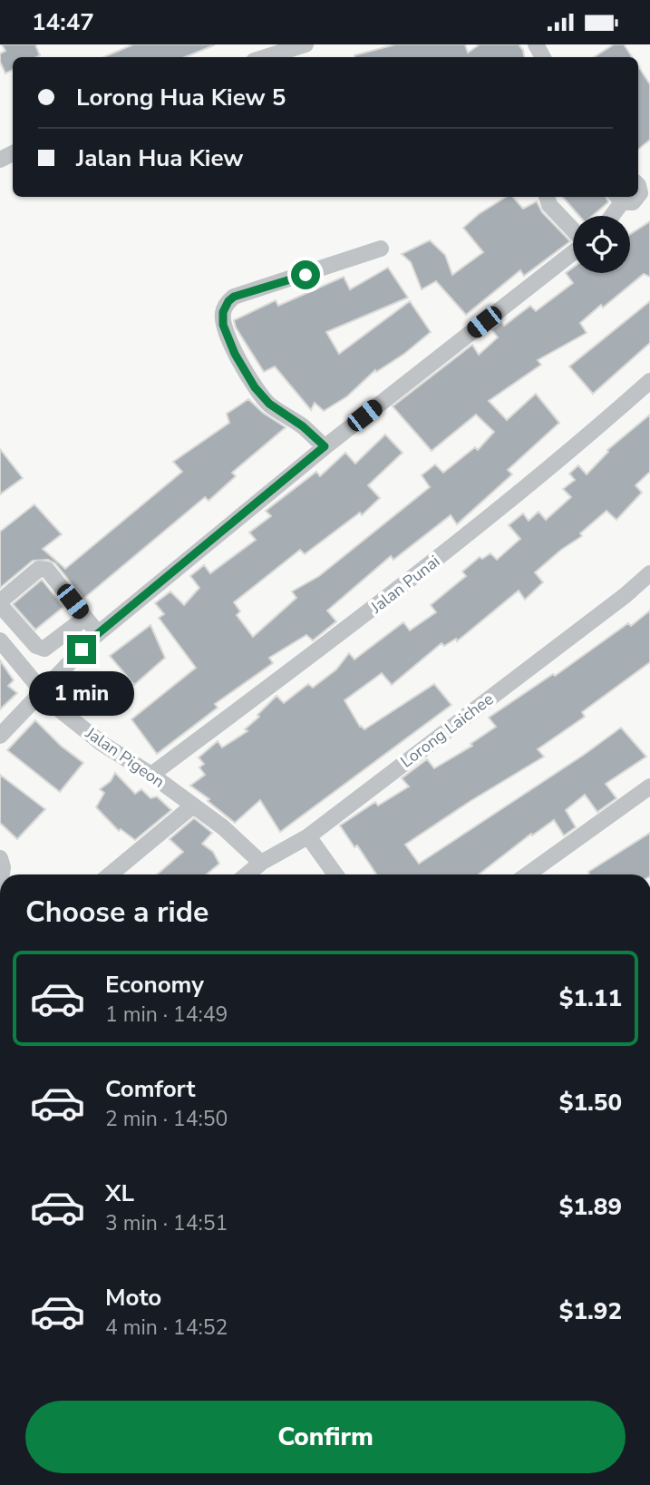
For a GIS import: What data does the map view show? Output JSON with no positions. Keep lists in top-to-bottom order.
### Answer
{
  "streets": {
    "street": ["Jalan Punai", "Lorong Laichee", "Jalan Pigeon"]
  },
  "crossings": [
    ["Jalan Punai", "Jalan Pigeon"],
    ["Lorong Laichee", "Jalan Pigeon"]
  ],
  "page": {
    "status": "14:47",
    "banner": ["Lorong Hua Kiew 5", "Jalan Hua Kiew"],
    "bubble": "1 min",
    "heading": "Choose a ride",
    "list": [
      {
        "name": "Economy",
        "note": "1 min · 14:49",
        "value": "$1.11"
      },
      {
        "name": "Comfort",
        "note": "2 min · 14:50",
        "value": "$1.50"
      },
      {
        "name": "XL",
        "note": "3 min · 14:51",
        "value": "$1.89"
      },
      {
        "name": "Moto",
        "note": "4 min · 14:52",
        "value": "$1.92"
      }
    ],
    "buttons": "Confirm"
  }
}
